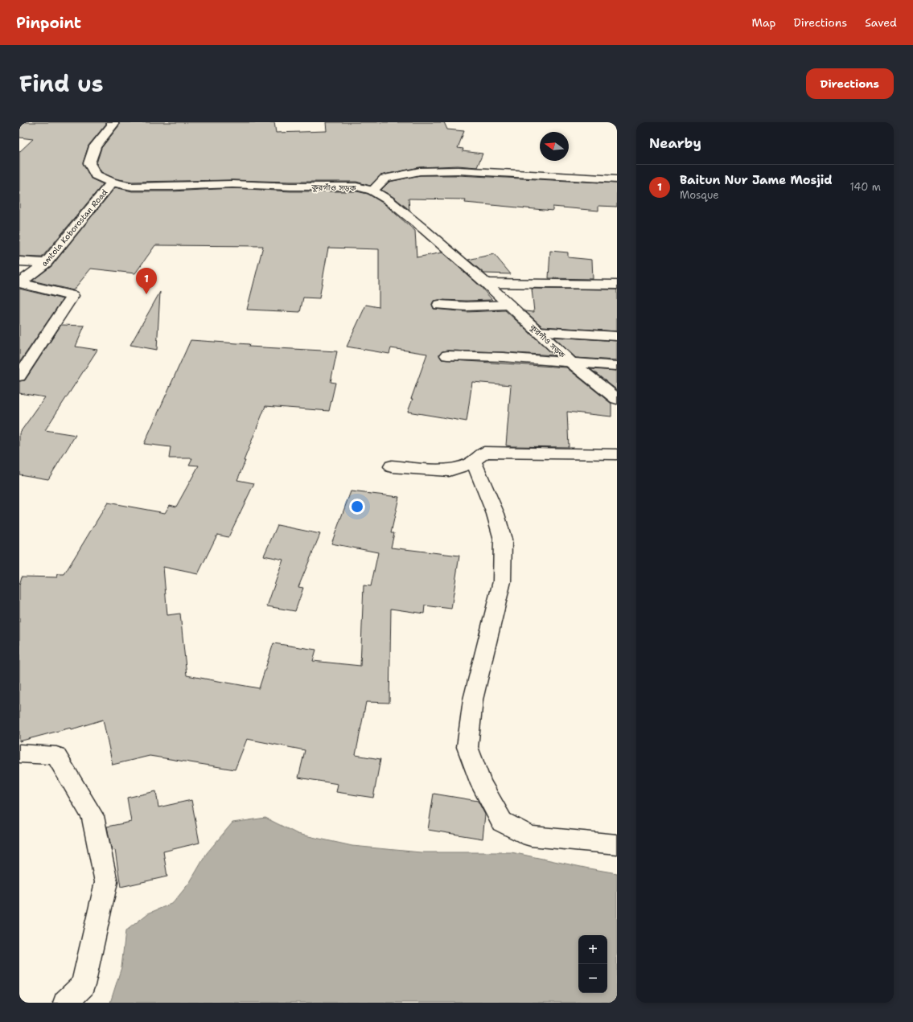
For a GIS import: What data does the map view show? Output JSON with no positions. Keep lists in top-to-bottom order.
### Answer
{
  "streets": {
    "street": ["কুরগাঁও সড়ক", "amtola Koborostan Road"]
  },
  "crossings": [
    ["কুরগাঁও সড়ক", "amtola Koborostan Road"]
  ],
  "north": "left",
  "page": {
    "header": "Pinpoint",
    "nav": ["Map", "Directions", "Saved"],
    "title": "Find us",
    "buttons": "Directions",
    "heading": "Nearby",
    "list": [
      {
        "mark": "1",
        "name": "Baitun Nur Jame Mosjid",
        "note": "Mosque",
        "value": "140 m"
      }
    ],
    "pins": "1",
    "map_buttons": ["+", "−"]
  }
}
